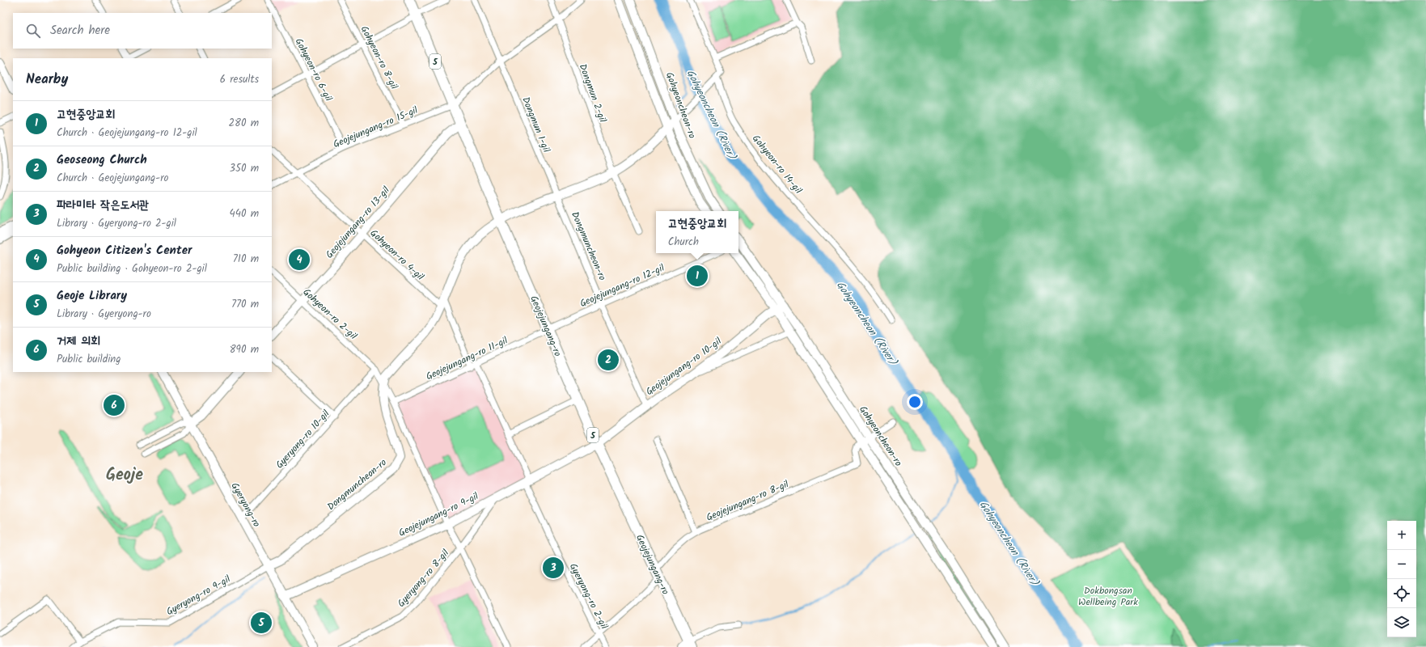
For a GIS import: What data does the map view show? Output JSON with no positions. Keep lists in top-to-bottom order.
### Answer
{
  "streets": {
    "main road": ["5", "Geojejungang-ro"],
    "street": [
      "Gohyeon-ro 8-gil",
      "Gohyeon-ro 6-gil",
      "Dongmun 2-gil",
      "Gohyeoncheon-ro",
      "Dongmun 1-gil",
      "Geojejungang-ro 15-gil",
      "Gohyeon-ro 14-gil",
      "Geojejungang-ro 13-gil",
      "Dongmuncheon-ro",
      "Gohyeon-ro 4-gil",
      "Geojejungang-ro 12-gil",
      "Gohyeon-ro 2-gil",
      "Geojejungang-ro 11-gil",
      "Geojejungang-ro 10-gil",
      "Gyeryong-ro 10-gil",
      "Geojejungang-ro 8-gil",
      "Gyeryong-ro",
      "Geojejungang-ro 9-gil",
      "Gyeryong-ro 8-gil",
      "Gyeryong-ro 9-gil",
      "Gyeryong-ro 2-gil"
    ]
  },
  "crossings": [
    ["Gohyeon-ro 8-gil", "Geojejungang-ro 15-gil"],
    ["Gohyeon-ro 6-gil", "Geojejungang-ro 15-gil"],
    ["Gohyeoncheon-ro", "Geojejungang-ro 10-gil"],
    ["Gohyeoncheon-ro", "Geojejungang-ro 8-gil"],
    ["Dongmun 1-gil", "Dongmuncheon-ro"],
    ["Geojejungang-ro 15-gil", "Gohyeon-ro 4-gil"],
    ["Geojejungang-ro 15-gil", "Geojejungang-ro"],
    ["Geojejungang-ro 13-gil", "Gohyeon-ro 4-gil"],
    ["Geojejungang-ro 13-gil", "Gohyeon-ro 2-gil"],
    ["Geojejungang-ro 13-gil", "Geojejungang-ro"],
    ["Dongmuncheon-ro", "Geojejungang-ro 12-gil"],
    ["Dongmuncheon-ro", "Gohyeon-ro 2-gil"],
    ["Dongmuncheon-ro", "Geojejungang-ro 10-gil"],
    ["Dongmuncheon-ro", "Gyeryong-ro"],
    ["Dongmuncheon-ro", "Gyeryong-ro 9-gil"],
    ["Gohyeon-ro 4-gil", "Gyeryong-ro 2-gil"],
    ["Geojejungang-ro 12-gil", "Geojejungang-ro"],
    ["Geojejungang-ro 12-gil", "Geojejungang-ro 11-gil"],
    ["Gohyeon-ro 2-gil", "Geojejungang-ro 11-gil"],
    ["Gohyeon-ro 2-gil", "Gyeryong-ro 10-gil"],
    ["Gohyeon-ro 2-gil", "Geojejungang-ro 9-gil"],
    ["Gohyeon-ro 2-gil", "Gyeryong-ro 8-gil"],
    ["Geojejungang-ro", "Geojejungang-ro 11-gil"],
    ["Geojejungang-ro", "Geojejungang-ro 10-gil"],
    ["Geojejungang-ro", "Geojejungang-ro 8-gil"],
    ["Geojejungang-ro", "Geojejungang-ro 9-gil"],
    ["Geojejungang-ro 11-gil", "Gyeryong-ro 2-gil"],
    ["Geojejungang-ro 10-gil", "Geojejungang-ro 9-gil"],
    ["Gyeryong-ro 10-gil", "Gyeryong-ro"],
    ["Geojejungang-ro 8-gil", "Gyeryong-ro 2-gil"],
    ["Gyeryong-ro", "Geojejungang-ro 9-gil"],
    ["Gyeryong-ro", "Gyeryong-ro 9-gil"],
    ["Geojejungang-ro 9-gil", "Gyeryong-ro 8-gil"],
    ["Geojejungang-ro 9-gil", "Gyeryong-ro 2-gil"]
  ],
  "districts": ["Geoje"],
  "water": ["Gohyeoncheon (River)"],
  "parks": ["Dokbongsan Wellbeing Park"],
  "page": {
    "search": "Search here",
    "heading": ["Nearby", "6 results"],
    "list": [
      {
        "mark": "1",
        "name": "고현중앙교회",
        "note": "Church · Geojejungang-ro 12-gil",
        "value": "280 m"
      },
      {
        "mark": "2",
        "name": "Geoseong Church",
        "note": "Church · Geojejungang-ro",
        "value": "350 m"
      },
      {
        "mark": "3",
        "name": "파라미타 작은도서관",
        "note": "Library · Gyeryong-ro 2-gil",
        "value": "440 m"
      },
      {
        "mark": "4",
        "name": "Gohyeon Citizen's Center",
        "note": "Public building · Gohyeon-ro 2-gil",
        "value": "710 m"
      },
      {
        "mark": "5",
        "name": "Geoje Library",
        "note": "Library · Gyeryong-ro",
        "value": "770 m"
      },
      {
        "mark": "6",
        "name": "거제 의회",
        "note": "Public building",
        "value": "890 m"
      }
    ],
    "popup": ["고현중앙교회", "Church"],
    "pins": [
      "4",
      "1",
      "2",
      "6",
      "3",
      "5"
    ],
    "map_buttons": ["+", "−"]
  }
}
